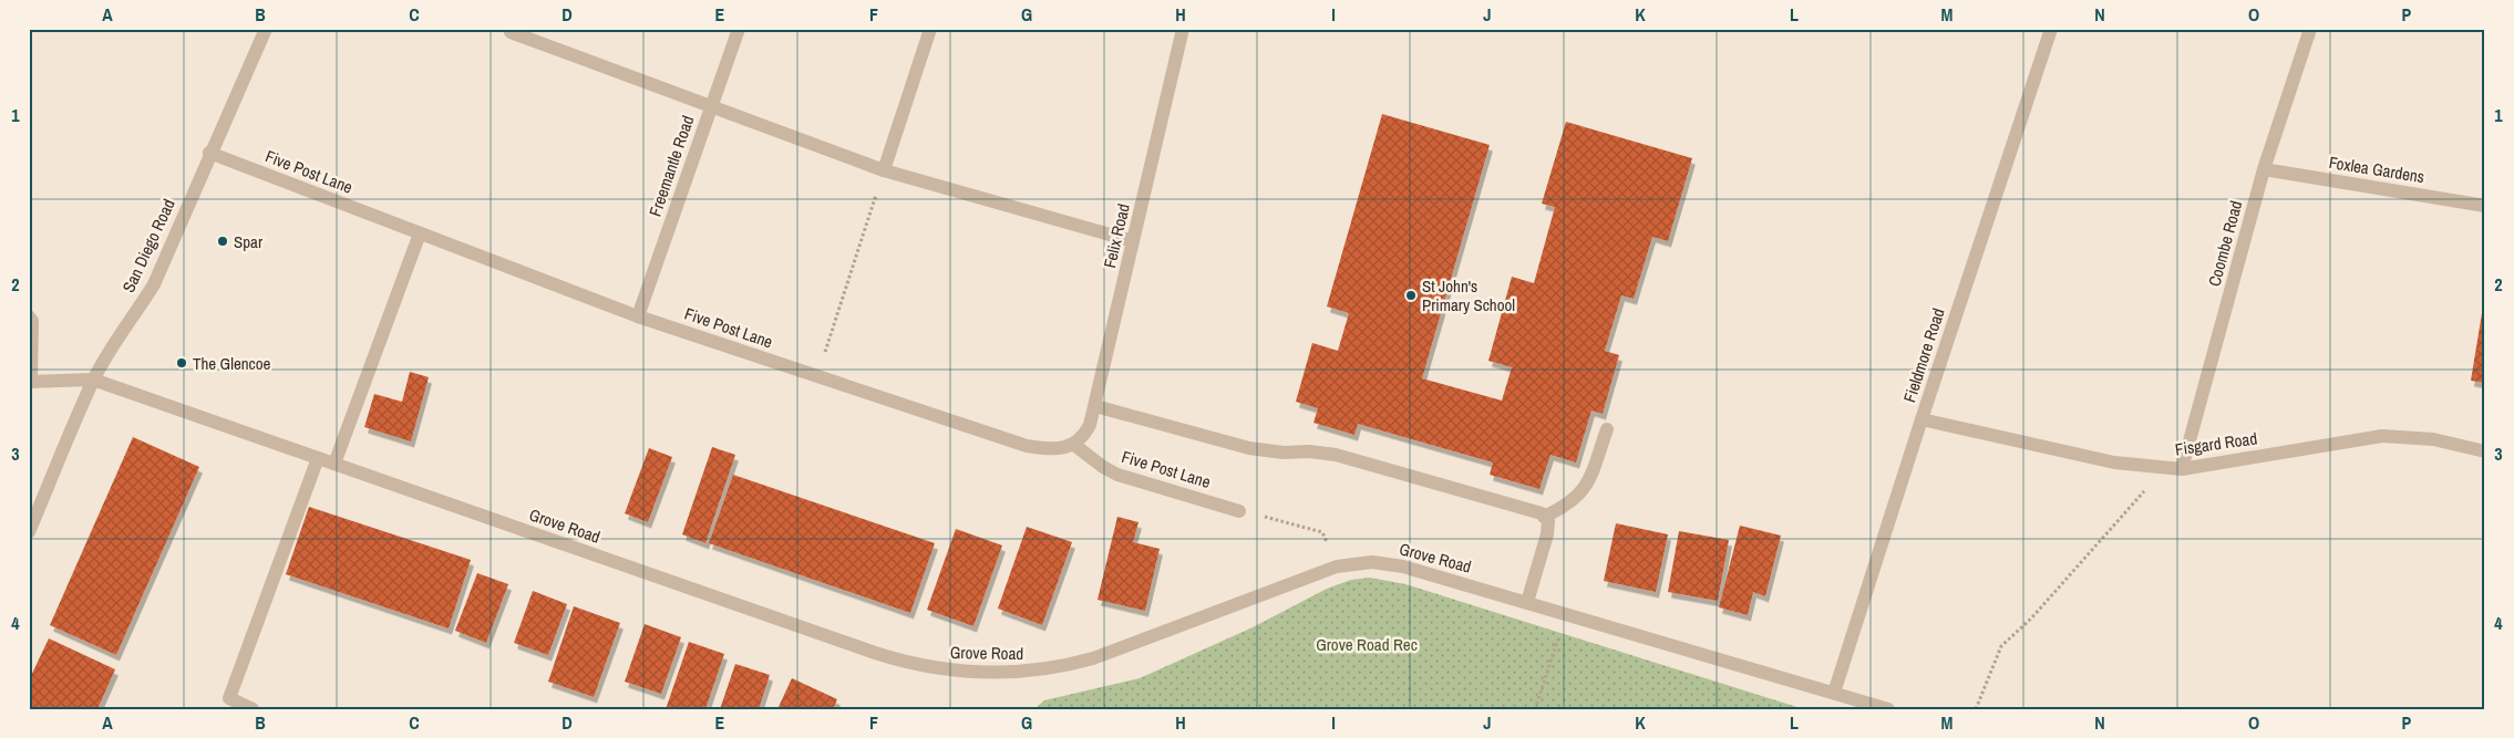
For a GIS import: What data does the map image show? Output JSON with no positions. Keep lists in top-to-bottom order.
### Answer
{
  "streets": {
    "street": [
      "Freemantle Road",
      "Foxlea Gardens",
      "Five Post Lane",
      "Felix Road",
      "Coombe Road",
      "San Diego Road",
      "Fieldmore Road",
      "Fisgard Road",
      "Grove Road"
    ]
  },
  "crossings": [
    ["Freemantle Road", "Five Post Lane"],
    ["Foxlea Gardens", "Coombe Road"],
    ["Five Post Lane", "Felix Road"],
    ["Five Post Lane", "San Diego Road"],
    ["Coombe Road", "Fisgard Road"],
    ["San Diego Road", "Grove Road"],
    ["Fieldmore Road", "Fisgard Road"],
    ["Fieldmore Road", "Grove Road"]
  ],
  "parks": ["Grove Road Rec"],
  "places": ["Spar", "St John's Primary School", "The Glencoe"],
  "grid": {
    "columns": [
      "A",
      "B",
      "C",
      "D",
      "E",
      "F",
      "G",
      "H",
      "I",
      "J",
      "K",
      "L",
      "M",
      "N",
      "O",
      "P"
    ],
    "rows": [
      "1",
      "2",
      "3",
      "4"
    ]
  }
}
